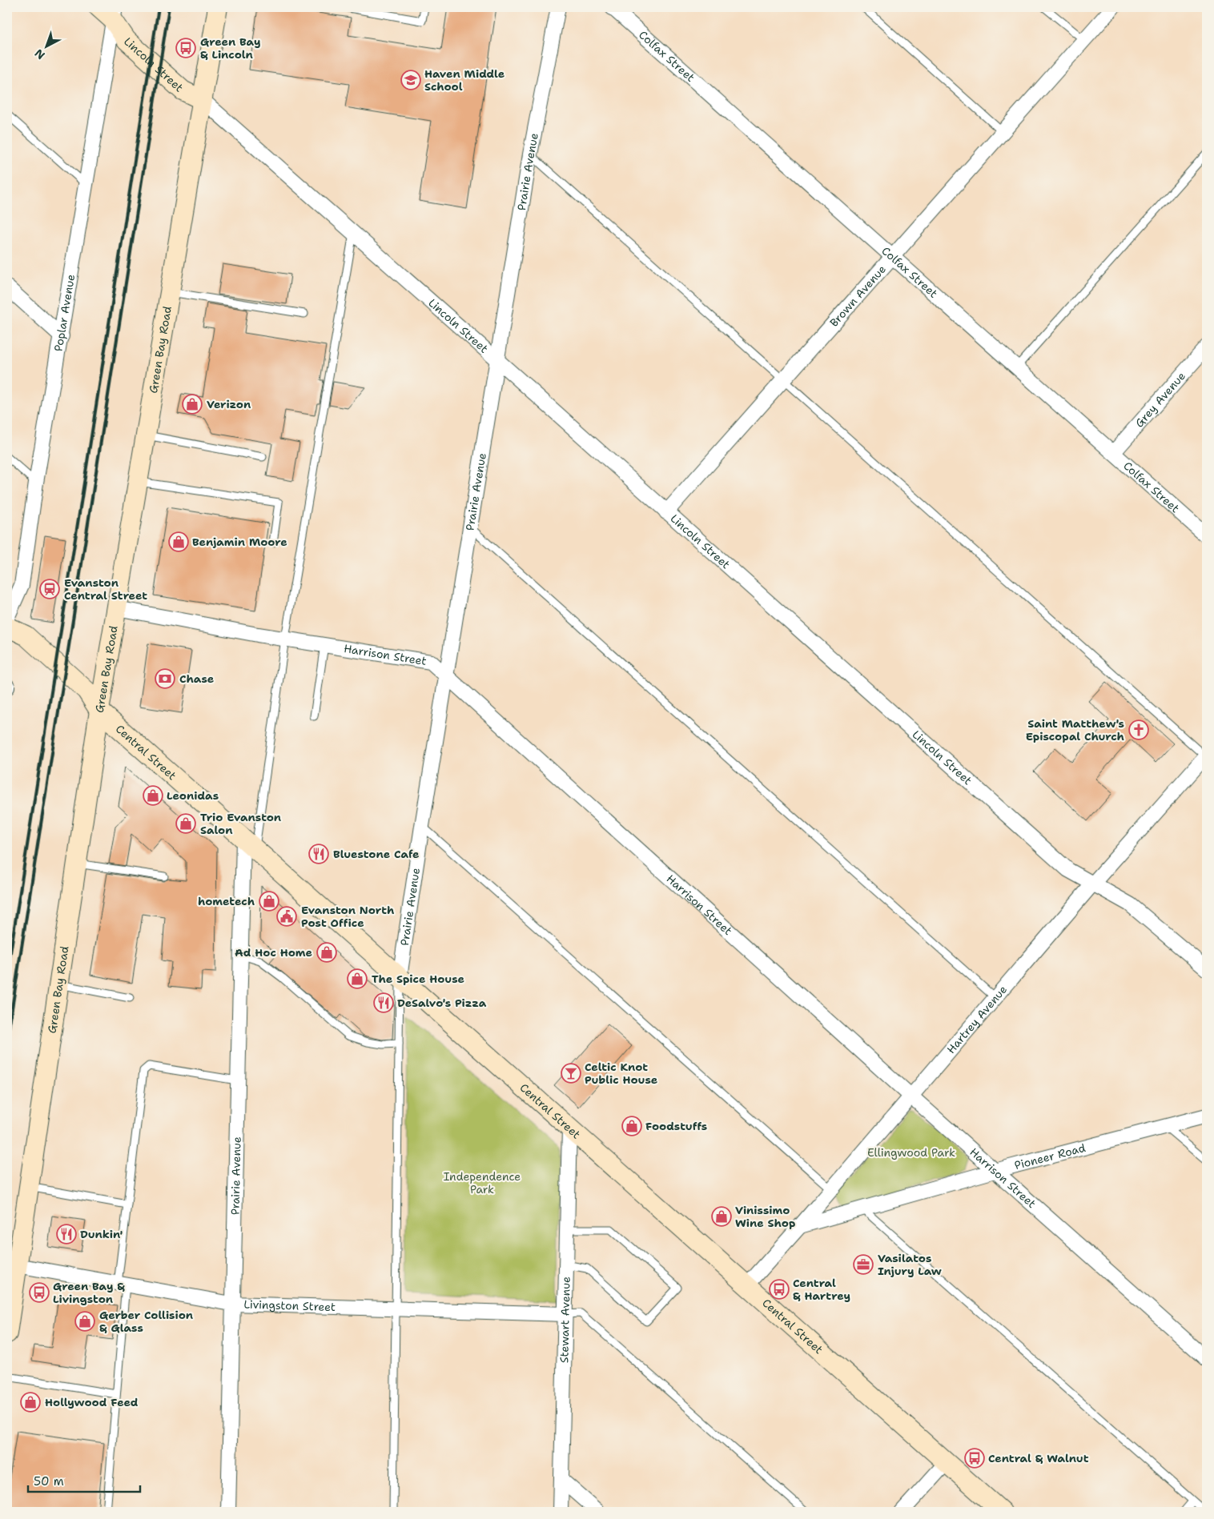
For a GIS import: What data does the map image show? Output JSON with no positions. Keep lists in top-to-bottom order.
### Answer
{
  "streets": {
    "main road": ["Lincoln Street", "Green Bay Road", "Central Street"],
    "street": [
      "Colfax Street",
      "Prairie Avenue",
      "Brown Avenue",
      "Poplar Avenue",
      "Grey Avenue",
      "Harrison Street",
      "Hartrey Avenue",
      "Pioneer Road",
      "Livingston Street",
      "Stewart Avenue"
    ]
  },
  "crossings": [
    ["Colfax Street", "Brown Avenue"],
    ["Colfax Street", "Grey Avenue"],
    ["Lincoln Street", "Prairie Avenue"],
    ["Lincoln Street", "Brown Avenue"],
    ["Lincoln Street", "Poplar Avenue"],
    ["Lincoln Street", "Green Bay Road"],
    ["Lincoln Street", "Hartrey Avenue"],
    ["Prairie Avenue", "Harrison Street"],
    ["Prairie Avenue", "Central Street"],
    ["Prairie Avenue", "Livingston Street"],
    ["Green Bay Road", "Harrison Street"],
    ["Green Bay Road", "Central Street"],
    ["Green Bay Road", "Livingston Street"],
    ["Harrison Street", "Hartrey Avenue"],
    ["Harrison Street", "Pioneer Road"],
    ["Central Street", "Hartrey Avenue"],
    ["Central Street", "Stewart Avenue"],
    ["Hartrey Avenue", "Pioneer Road"],
    ["Livingston Street", "Stewart Avenue"]
  ],
  "parks": ["Ellingwood Park", "Independence Park"],
  "places": {
    "bus stop": [
      "Green Bay & Lincoln",
      "Central & Hartrey",
      "Green Bay & Livingston",
      "Central & Walnut"
    ],
    "school or university": ["Haven Middle School"],
    "shop": [
      "Verizon",
      "Benjamin Moore",
      "Leonidas",
      "Trio Evanston Salon",
      "hometech",
      "Ad Hoc Home",
      "The Spice House",
      "Foodstuffs",
      "Vinissimo Wine Shop",
      "Gerber Collision & Glass",
      "Hollywood Feed"
    ],
    "station": ["Evanston Central Street"],
    "bank": ["Chase"],
    "church": ["Saint Matthew's Episcopal Church"],
    "restaurant": ["Bluestone Cafe", "DeSalvo's Pizza", "Dunkin'"],
    "public building": ["Evanston North Post Office"],
    "bar": ["Celtic Knot Public House"],
    "office": ["Vasilatos Injury Law"]
  },
  "scale_bar": "50 m",
  "north": "bottom left"
}
